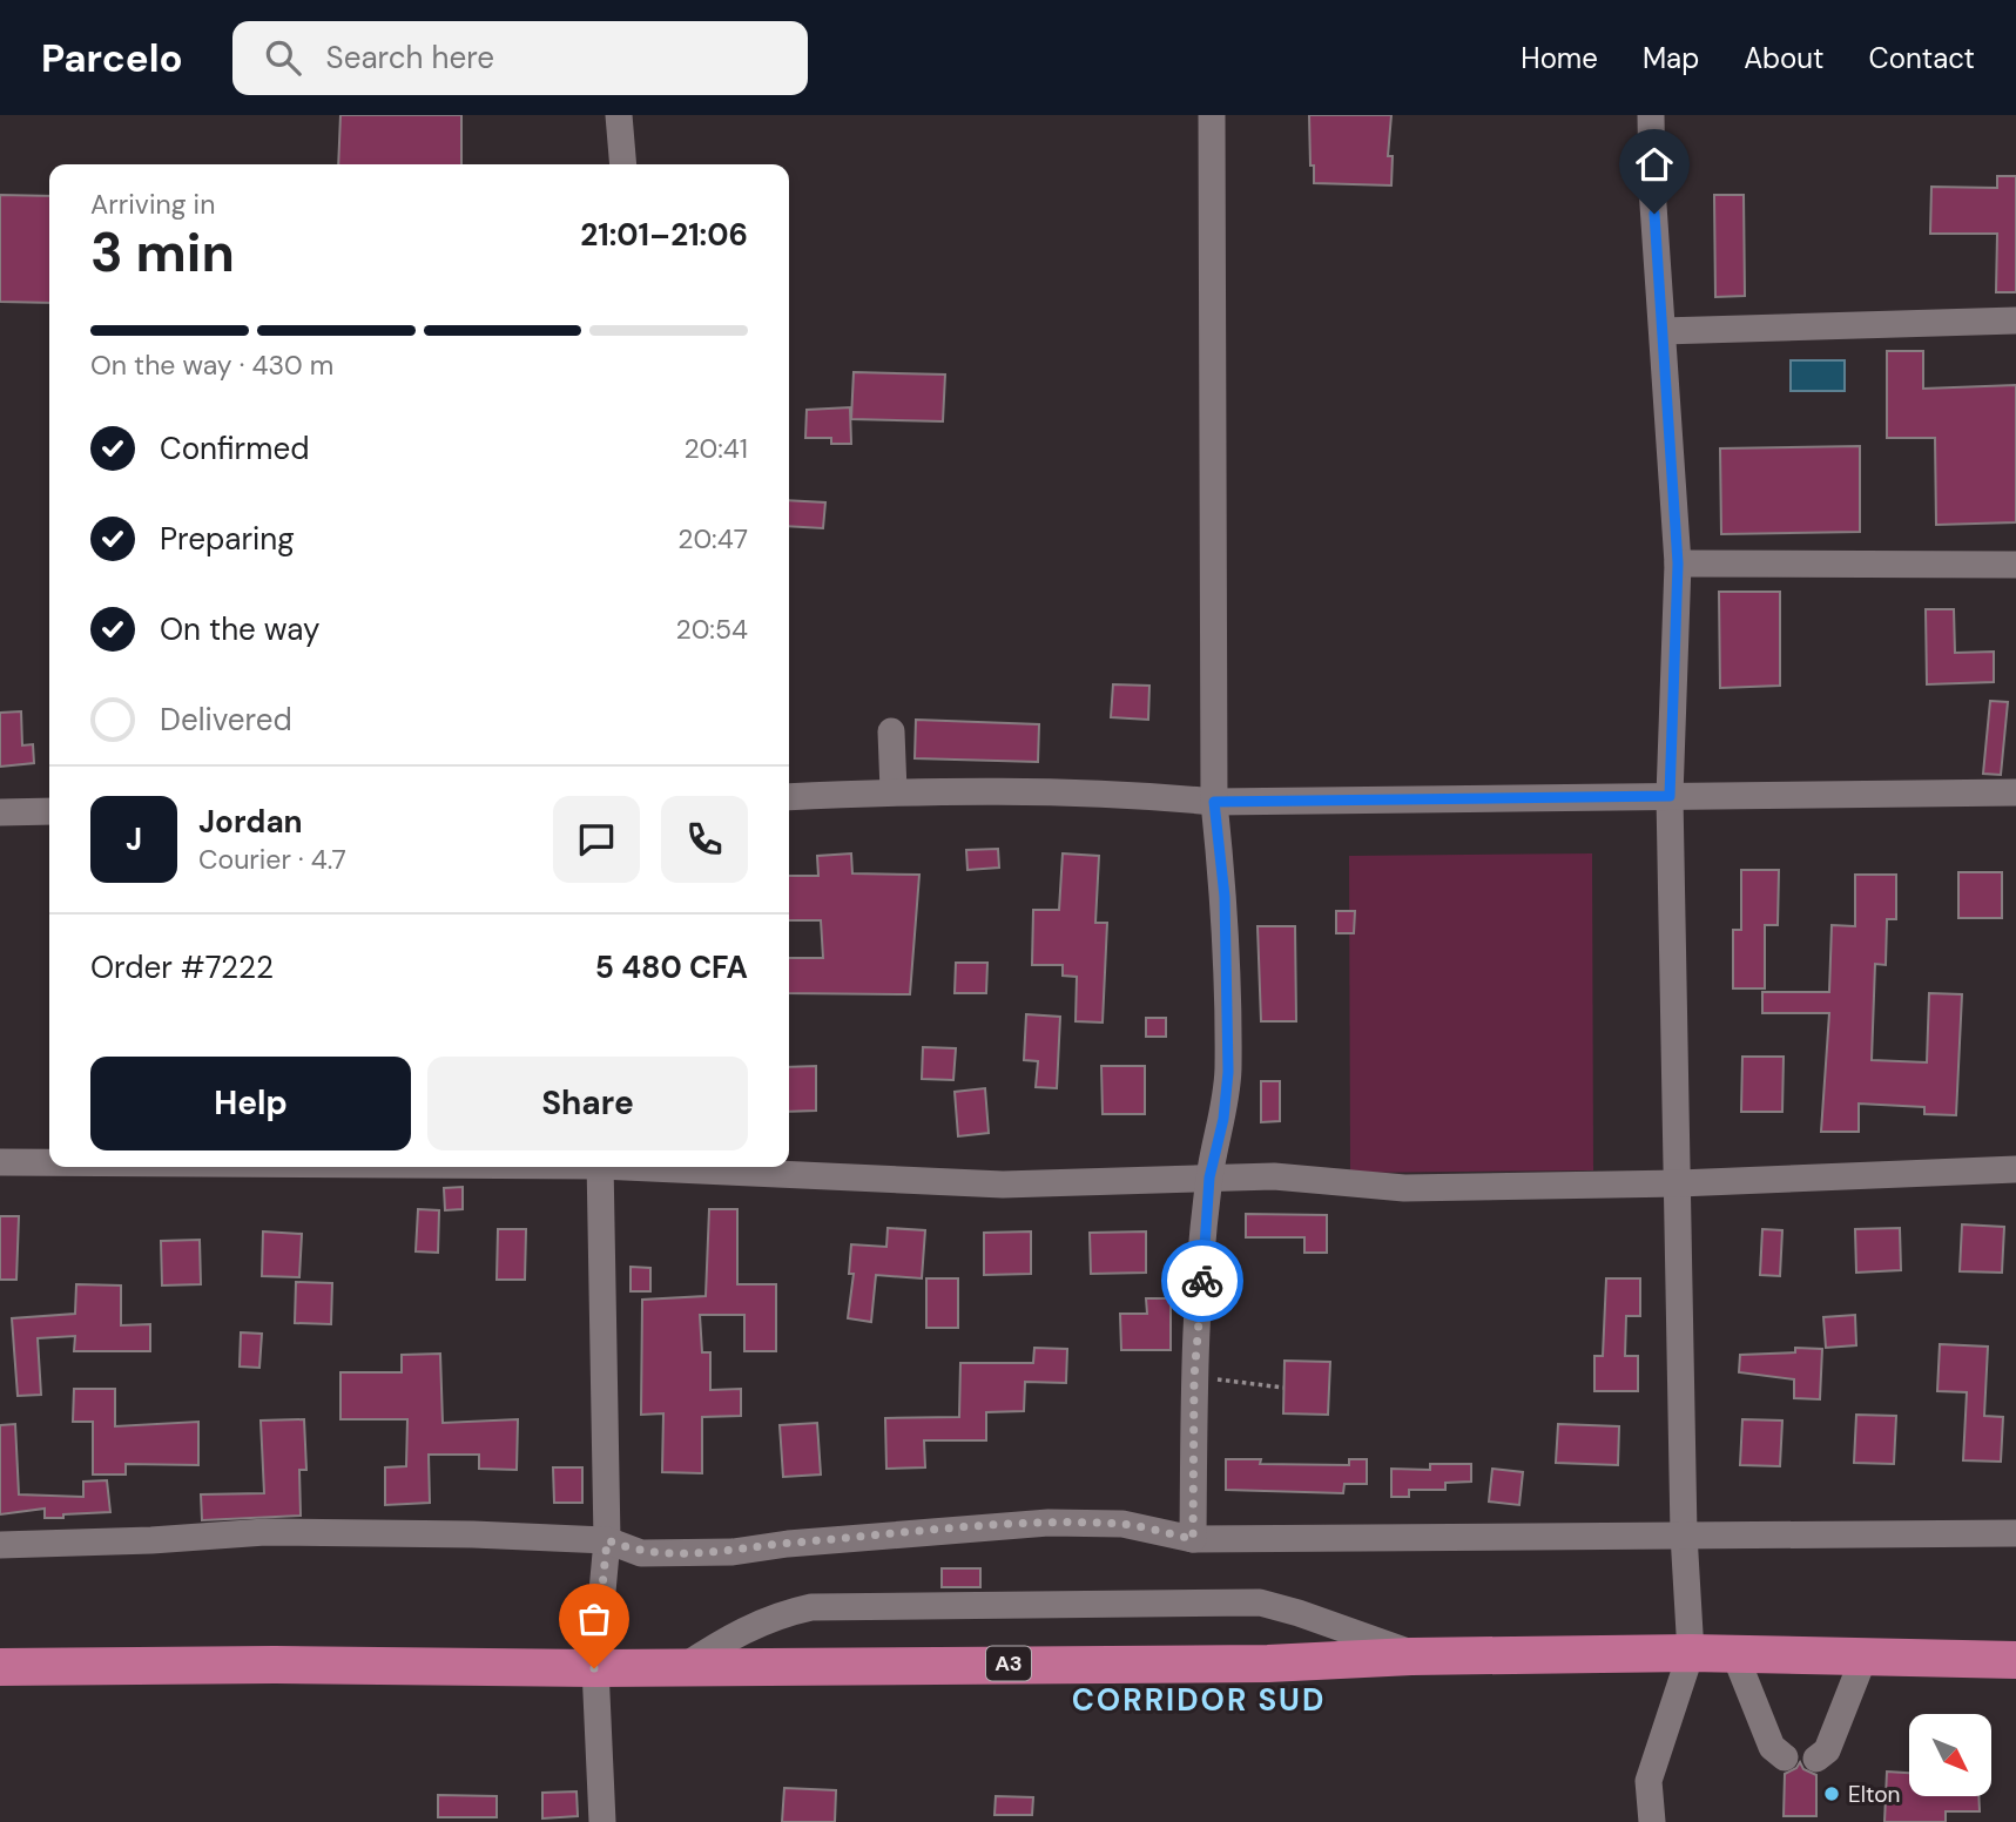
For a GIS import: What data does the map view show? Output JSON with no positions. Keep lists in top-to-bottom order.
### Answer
{
  "streets": {
    "highway": ["A3"]
  },
  "districts": ["CORRIDOR SUD"],
  "places": ["Elton"],
  "north": "bottom right",
  "page": {
    "header": "Parcelo",
    "search": "Search here",
    "nav": [
      "Home",
      "Map",
      "About",
      "Contact"
    ],
    "heading": ["3 min", "Arriving in", "21:01–21:06"],
    "panel": [
      "Jordan",
      "Courier · 4.7",
      "Order #7222",
      "5 480 CFA"
    ],
    "bar": "On the way · 430 m",
    "list": [
      ["Confirmed", "20:41"],
      ["Preparing", "20:47"],
      ["On the way", "20:54"],
      "Delivered"
    ],
    "round": "J",
    "buttons": ["Help", "Share"]
  }
}
